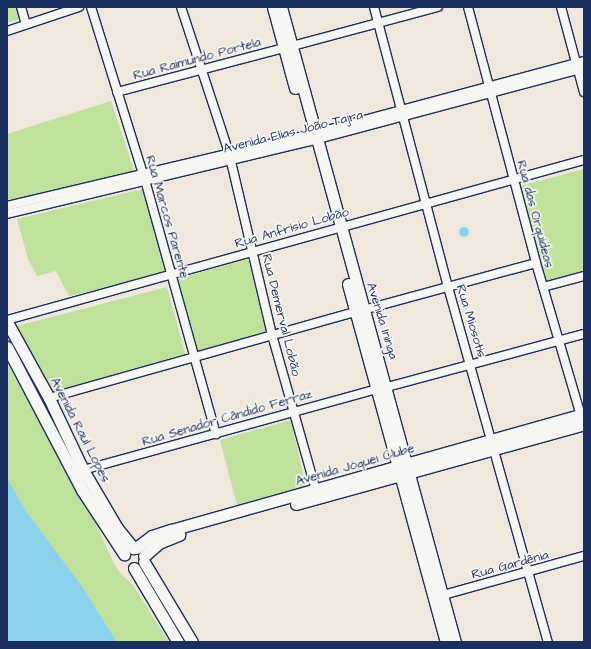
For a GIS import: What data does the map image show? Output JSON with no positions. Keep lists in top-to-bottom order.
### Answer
{
  "streets": {
    "main road": ["Avenida Ininga", "Avenida Raul Lopes", "Avenida Jóquei Clube"],
    "street": [
      "Rua Raimundo Portela",
      "Avenida Elias João Tajra",
      "Rua das Orquídeas",
      "Rua Marcos Parente",
      "Rua Anfrísio Lobão",
      "Rua Demerval Lobão",
      "Rua Miosotis",
      "Rua Senador Cândido Ferraz",
      "Rua Gardênia"
    ]
  },
  "crossings": [
    ["Rua Raimundo Portela", "Rua Marcos Parente"],
    ["Rua Raimundo Portela", "Rua Demerval Lobão"],
    ["Rua Raimundo Portela", "Avenida Ininga"],
    ["Rua Raimundo Portela", "Rua Miosotis"],
    ["Avenida Elias João Tajra", "Rua das Orquídeas"],
    ["Avenida Elias João Tajra", "Rua Marcos Parente"],
    ["Avenida Elias João Tajra", "Rua Demerval Lobão"],
    ["Avenida Elias João Tajra", "Avenida Ininga"],
    ["Avenida Elias João Tajra", "Rua Miosotis"],
    ["Rua das Orquídeas", "Rua Anfrísio Lobão"],
    ["Rua das Orquídeas", "Rua Senador Cândido Ferraz"],
    ["Rua das Orquídeas", "Avenida Jóquei Clube"],
    ["Rua Marcos Parente", "Rua Anfrísio Lobão"],
    ["Rua Marcos Parente", "Rua Senador Cândido Ferraz"],
    ["Rua Anfrísio Lobão", "Rua Demerval Lobão"],
    ["Rua Anfrísio Lobão", "Avenida Ininga"],
    ["Rua Anfrísio Lobão", "Rua Miosotis"],
    ["Rua Anfrísio Lobão", "Avenida Raul Lopes"],
    ["Rua Demerval Lobão", "Rua Senador Cândido Ferraz"],
    ["Rua Demerval Lobão", "Avenida Jóquei Clube"],
    ["Avenida Ininga", "Rua Senador Cândido Ferraz"],
    ["Avenida Ininga", "Avenida Jóquei Clube"],
    ["Avenida Ininga", "Rua Gardênia"],
    ["Rua Miosotis", "Rua Senador Cândido Ferraz"],
    ["Rua Miosotis", "Avenida Jóquei Clube"],
    ["Rua Miosotis", "Rua Gardênia"],
    ["Rua Senador Cândido Ferraz", "Avenida Raul Lopes"],
    ["Avenida Raul Lopes", "Avenida Jóquei Clube"]
  ]
}
